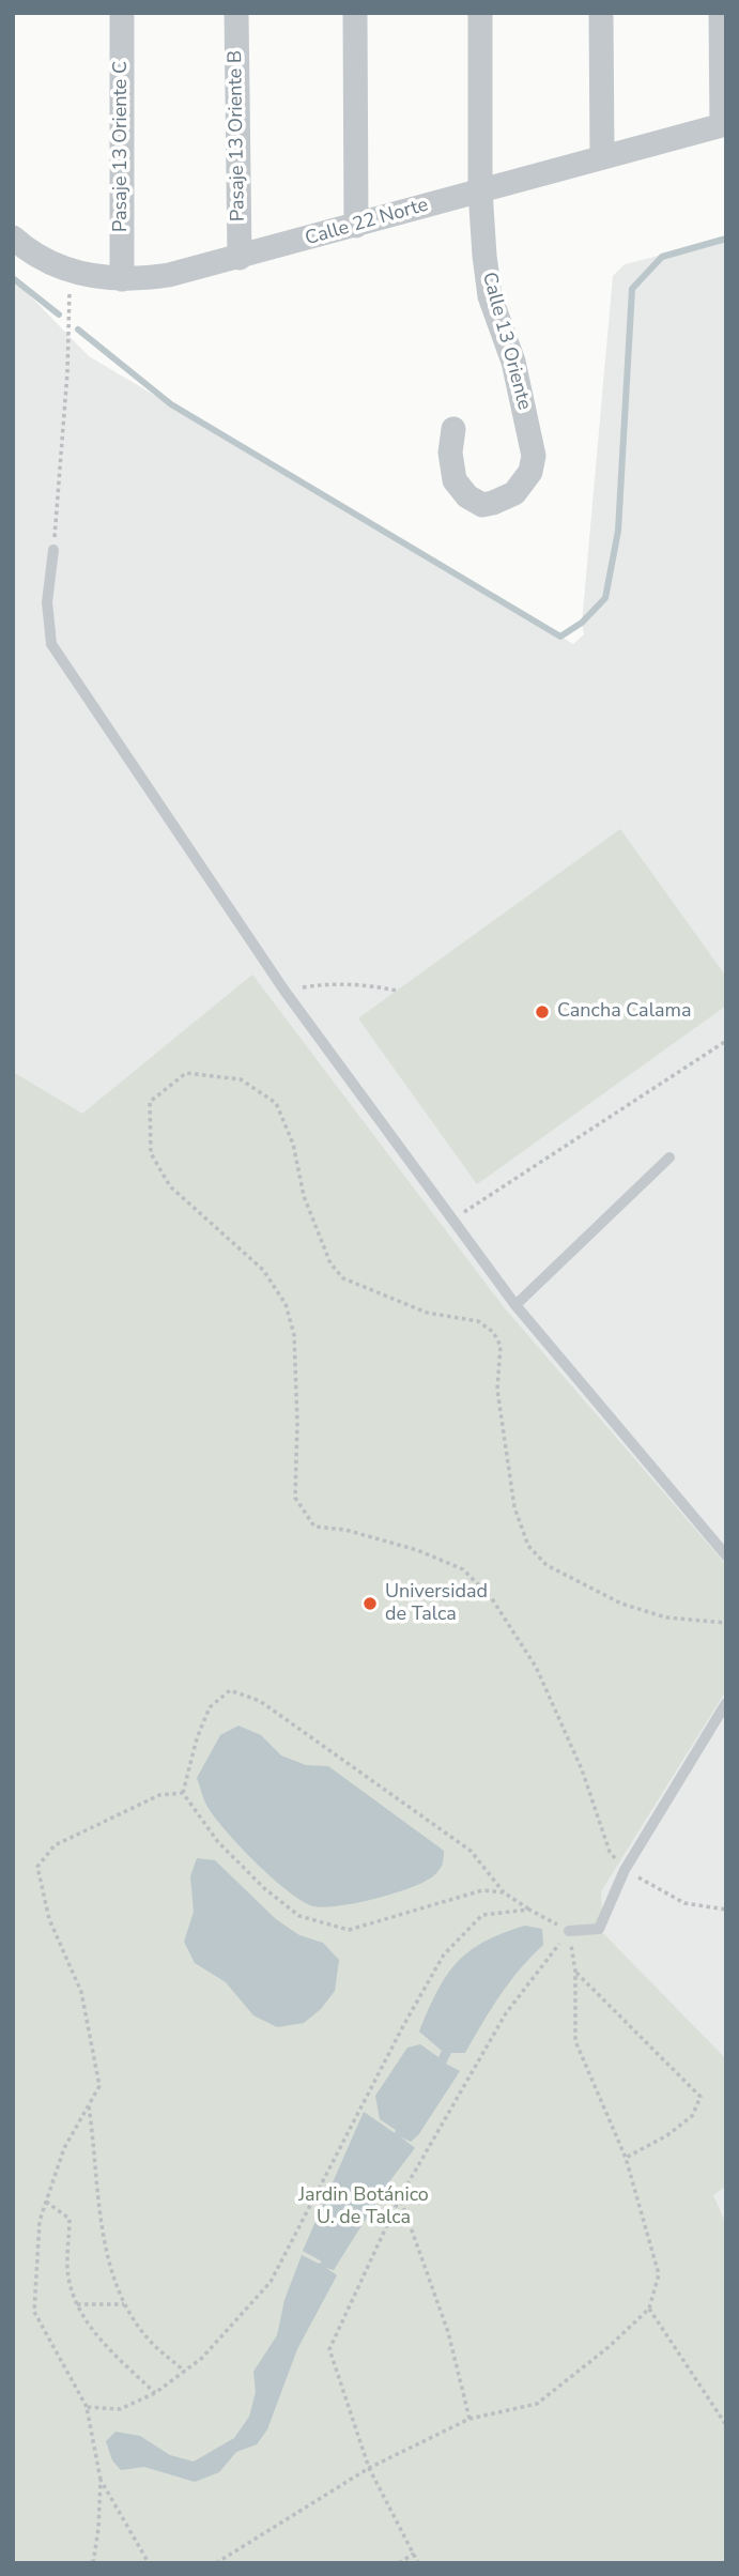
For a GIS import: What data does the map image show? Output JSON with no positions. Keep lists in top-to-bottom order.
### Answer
{
  "streets": {
    "street": [
      "Pasaje 13 Oriente B",
      "Pasaje 13 Oriente C",
      "Calle 22 Norte",
      "Calle 13 Oriente"
    ]
  },
  "crossings": [
    ["Pasaje 13 Oriente B", "Calle 22 Norte"],
    ["Pasaje 13 Oriente C", "Calle 22 Norte"],
    ["Calle 22 Norte", "Calle 13 Oriente"]
  ],
  "parks": ["Jardin Botánico U. de Talca"],
  "places": ["Cancha Calama", "Universidad de Talca"]
}
